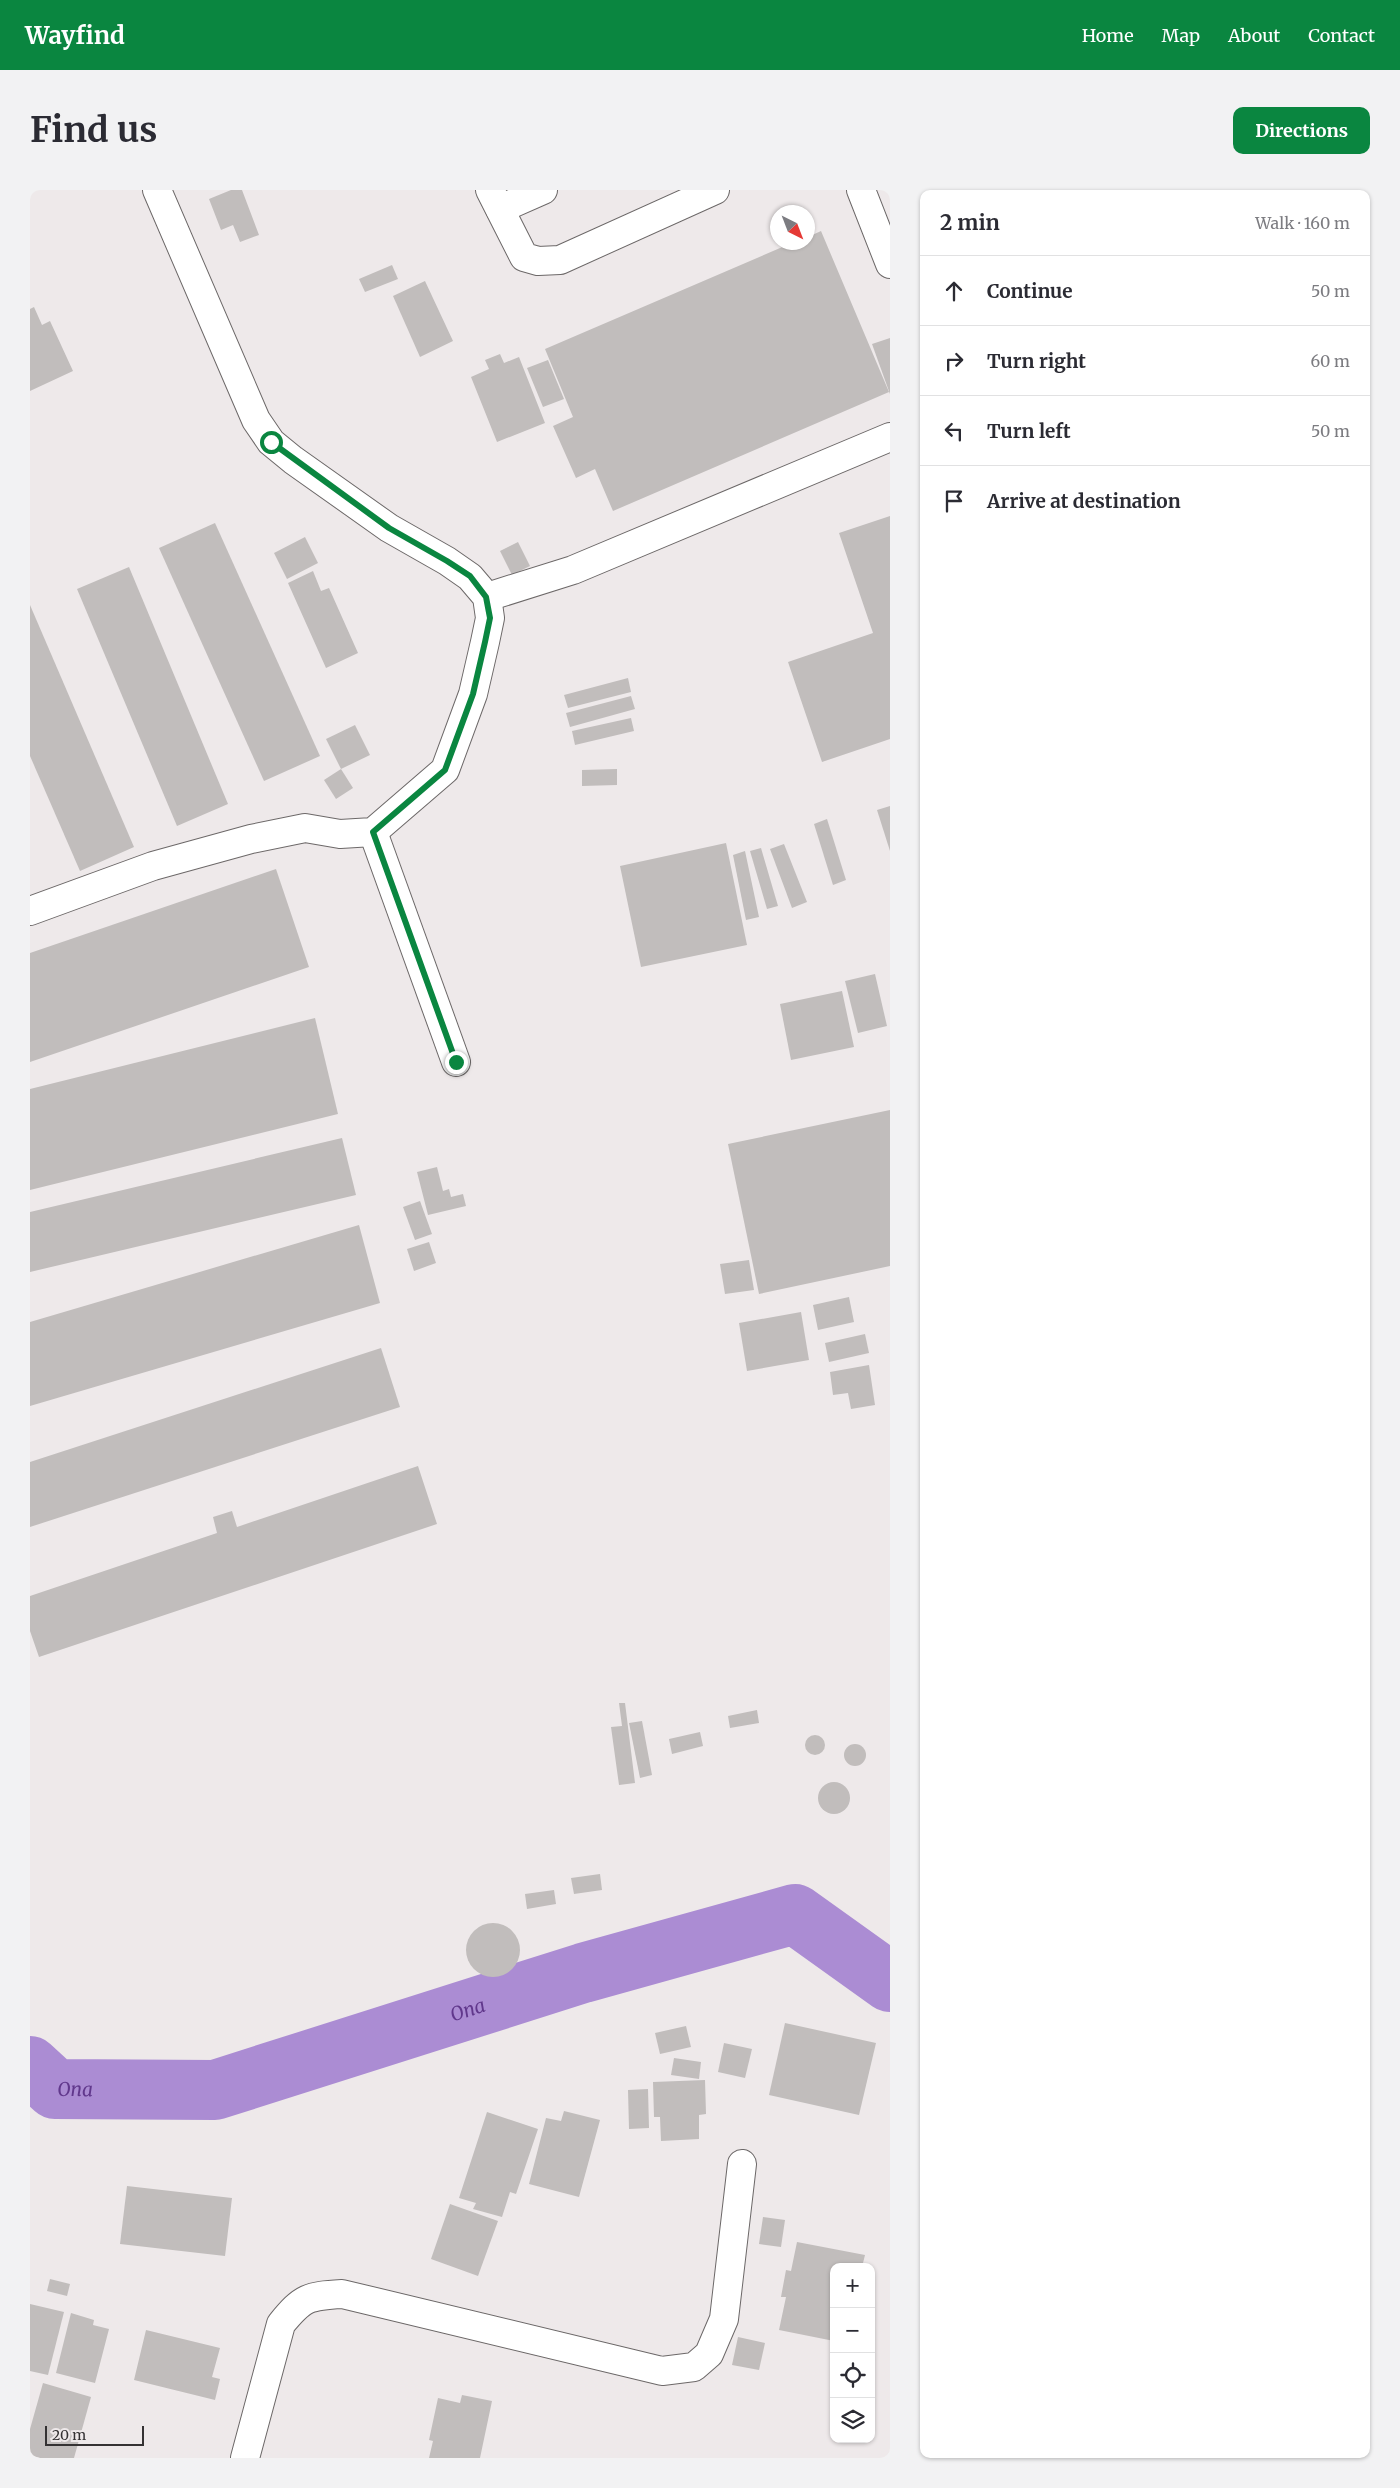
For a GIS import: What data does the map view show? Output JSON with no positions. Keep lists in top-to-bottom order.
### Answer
{
  "water": ["Ona"],
  "scale_bar": "20 m",
  "north": "bottom right",
  "page": {
    "header": "Wayfind",
    "nav": [
      "Home",
      "Map",
      "About",
      "Contact"
    ],
    "buttons": "Directions",
    "title": "Find us",
    "heading": ["2 min", "Walk · 160 m"],
    "list": [
      ["Continue", "50 m"],
      ["Turn right", "60 m"],
      ["Turn left", "50 m"],
      "Arrive at destination"
    ],
    "map_buttons": ["+", "−"],
    "scale": "20 m"
  }
}
